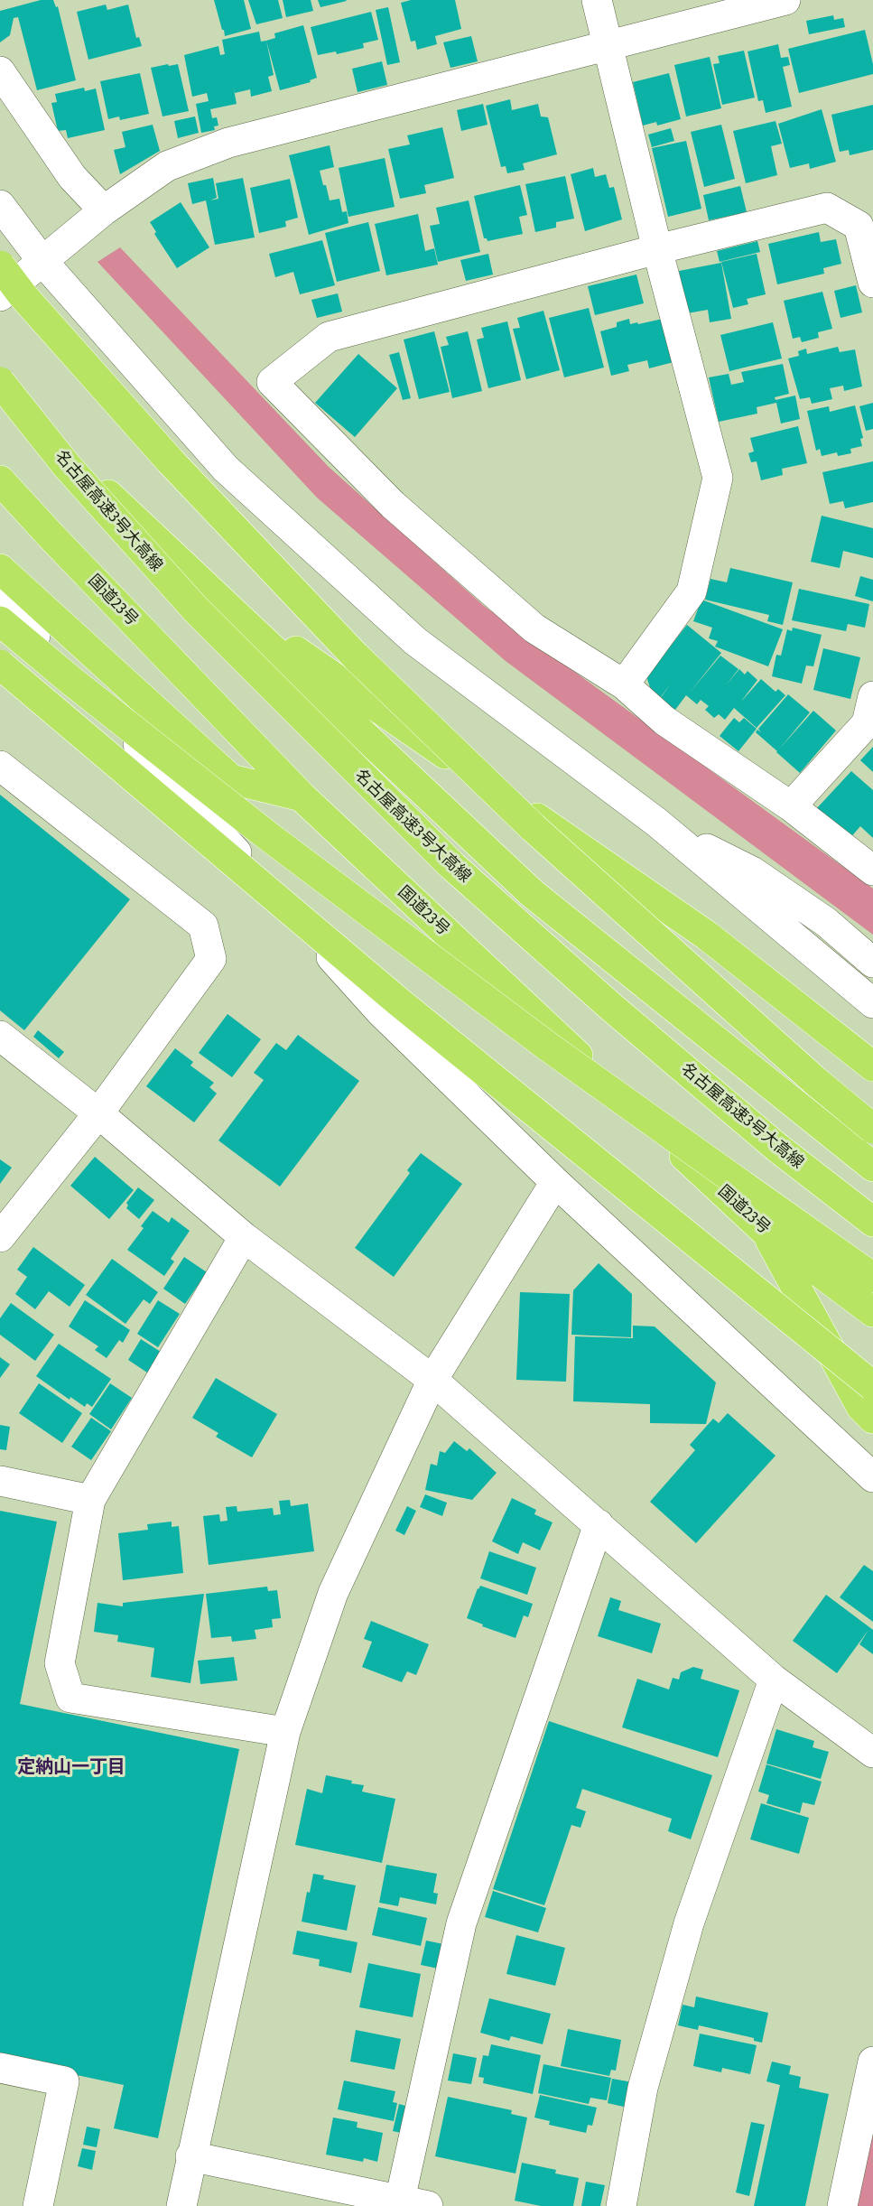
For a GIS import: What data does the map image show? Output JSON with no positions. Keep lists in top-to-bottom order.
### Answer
{
  "streets": {
    "highway": ["名古屋高速3号大高線", "国道23号"]
  },
  "districts": ["定納山一丁目"]
}
